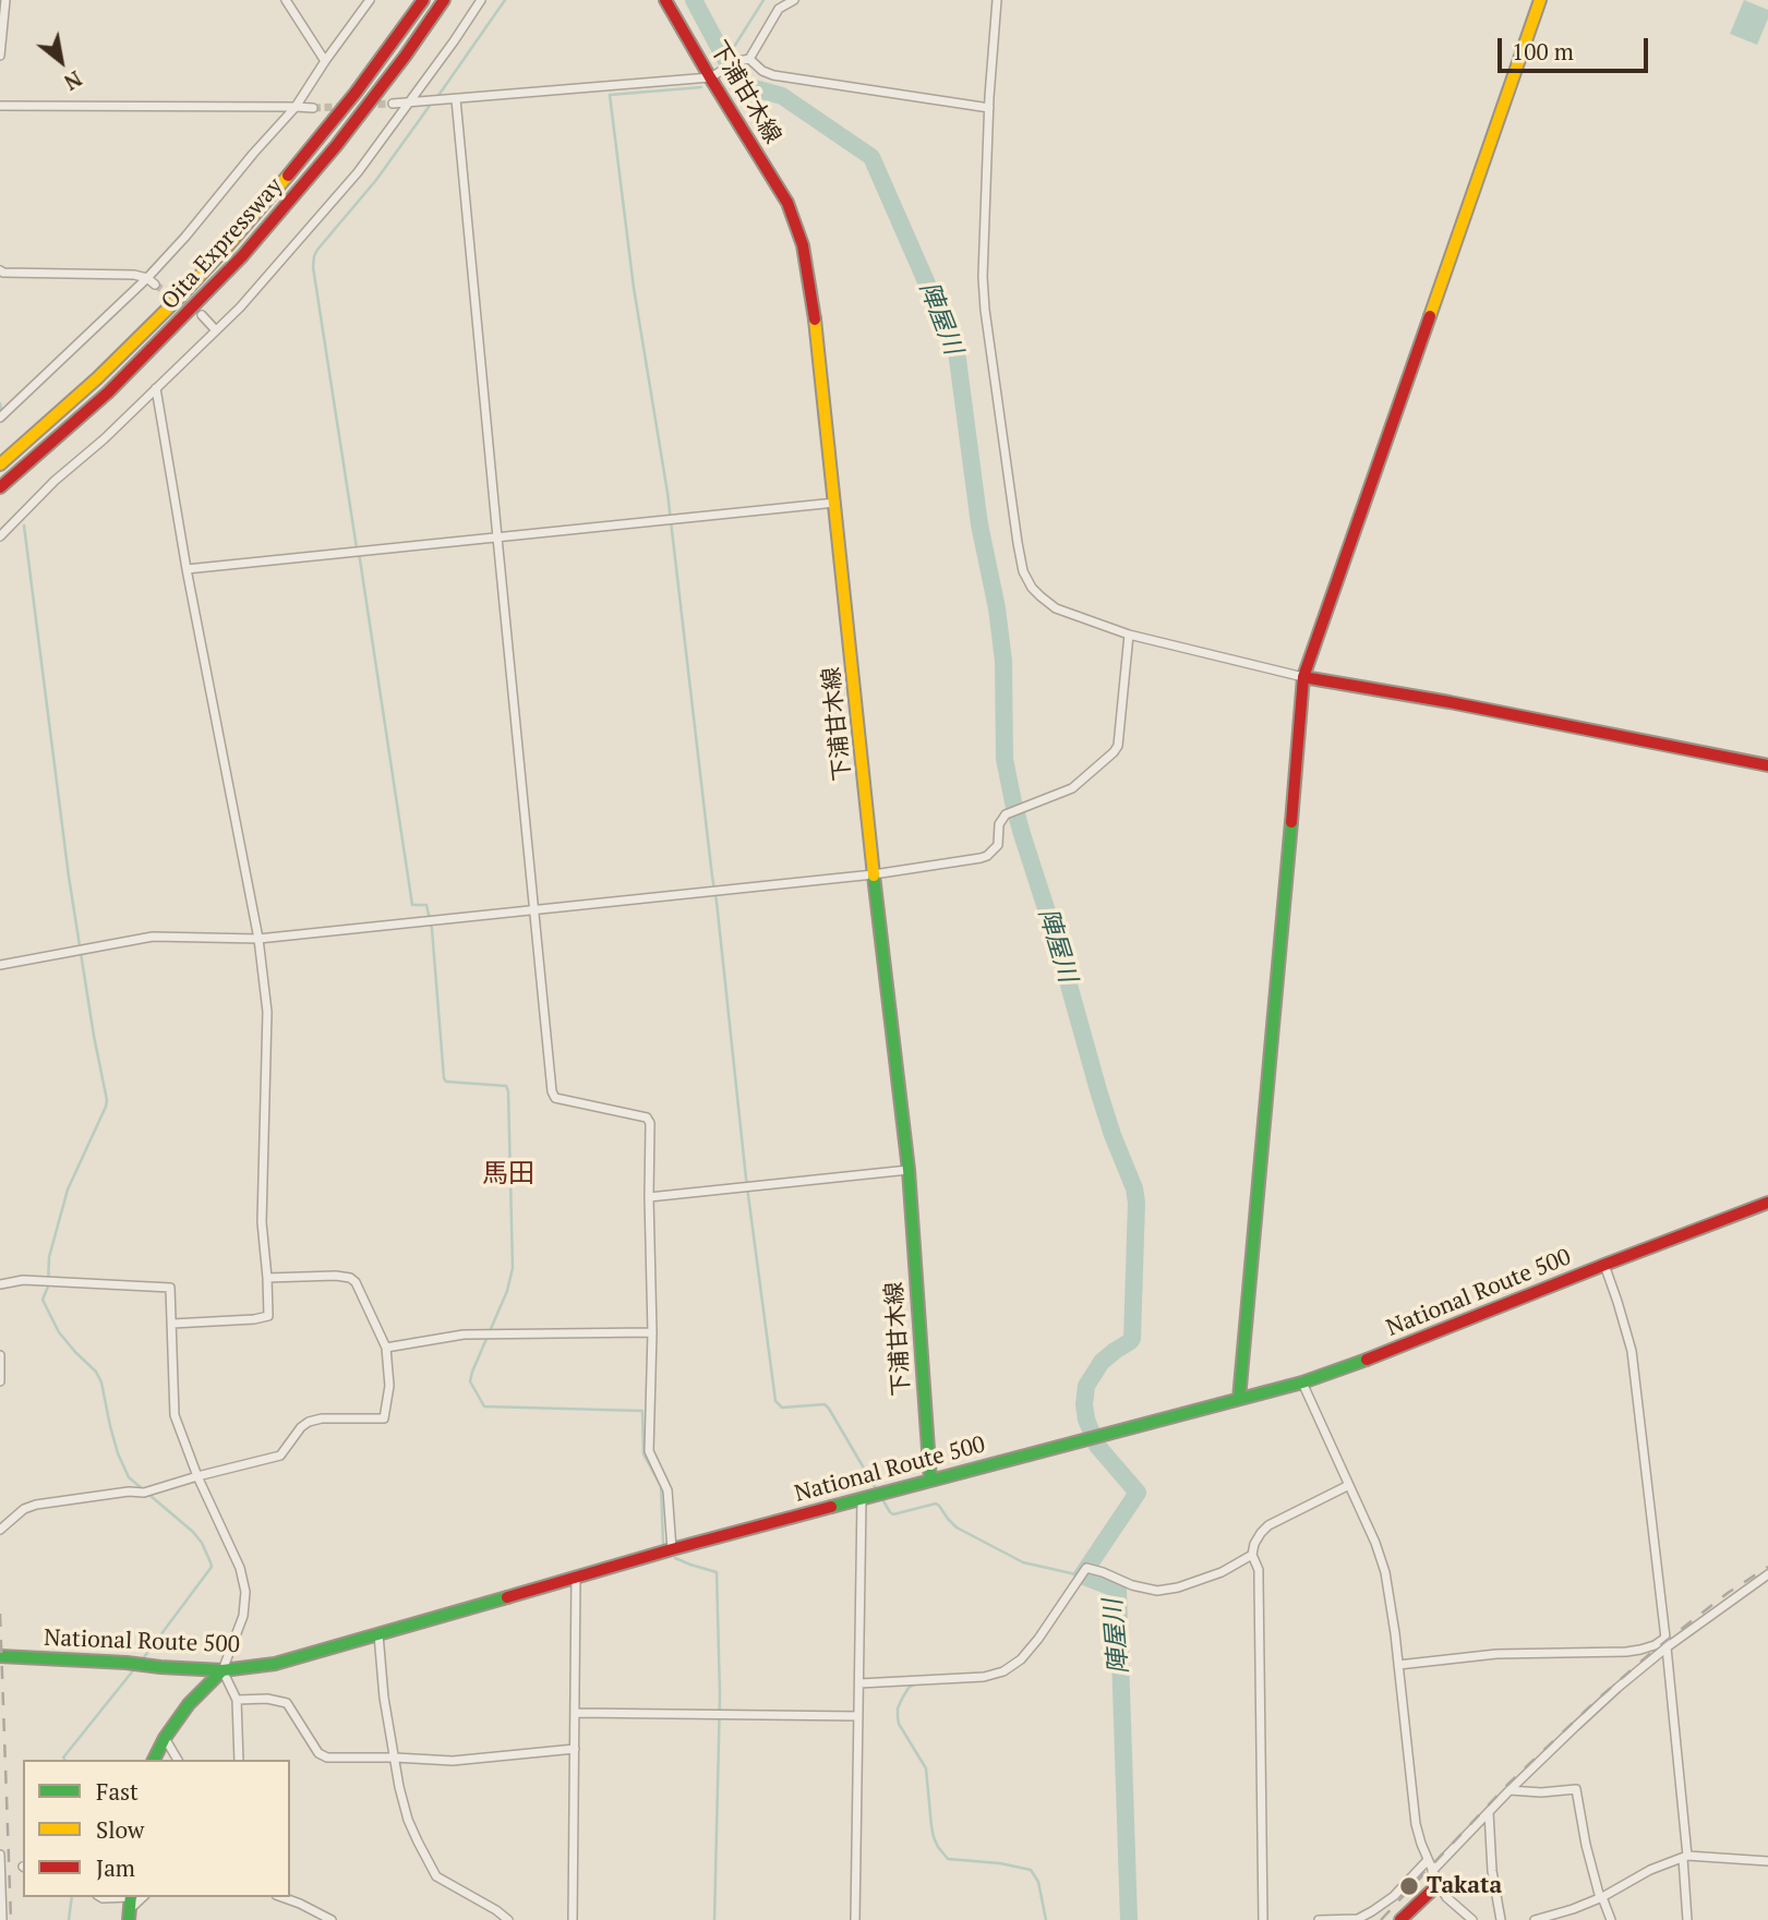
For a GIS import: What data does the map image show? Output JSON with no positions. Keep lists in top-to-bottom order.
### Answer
{
  "streets": {
    "main road": ["下浦甘木線", "Oita Expressway", "National Route 500"]
  },
  "crossings": [
    ["下浦甘木線", "National Route 500"]
  ],
  "districts": ["馬田"],
  "water": ["陣屋川"],
  "places": ["Takata"],
  "legend": ["Fast", "Slow", "Jam"],
  "scale_bar": "100 m",
  "north": "bottom right"
}
